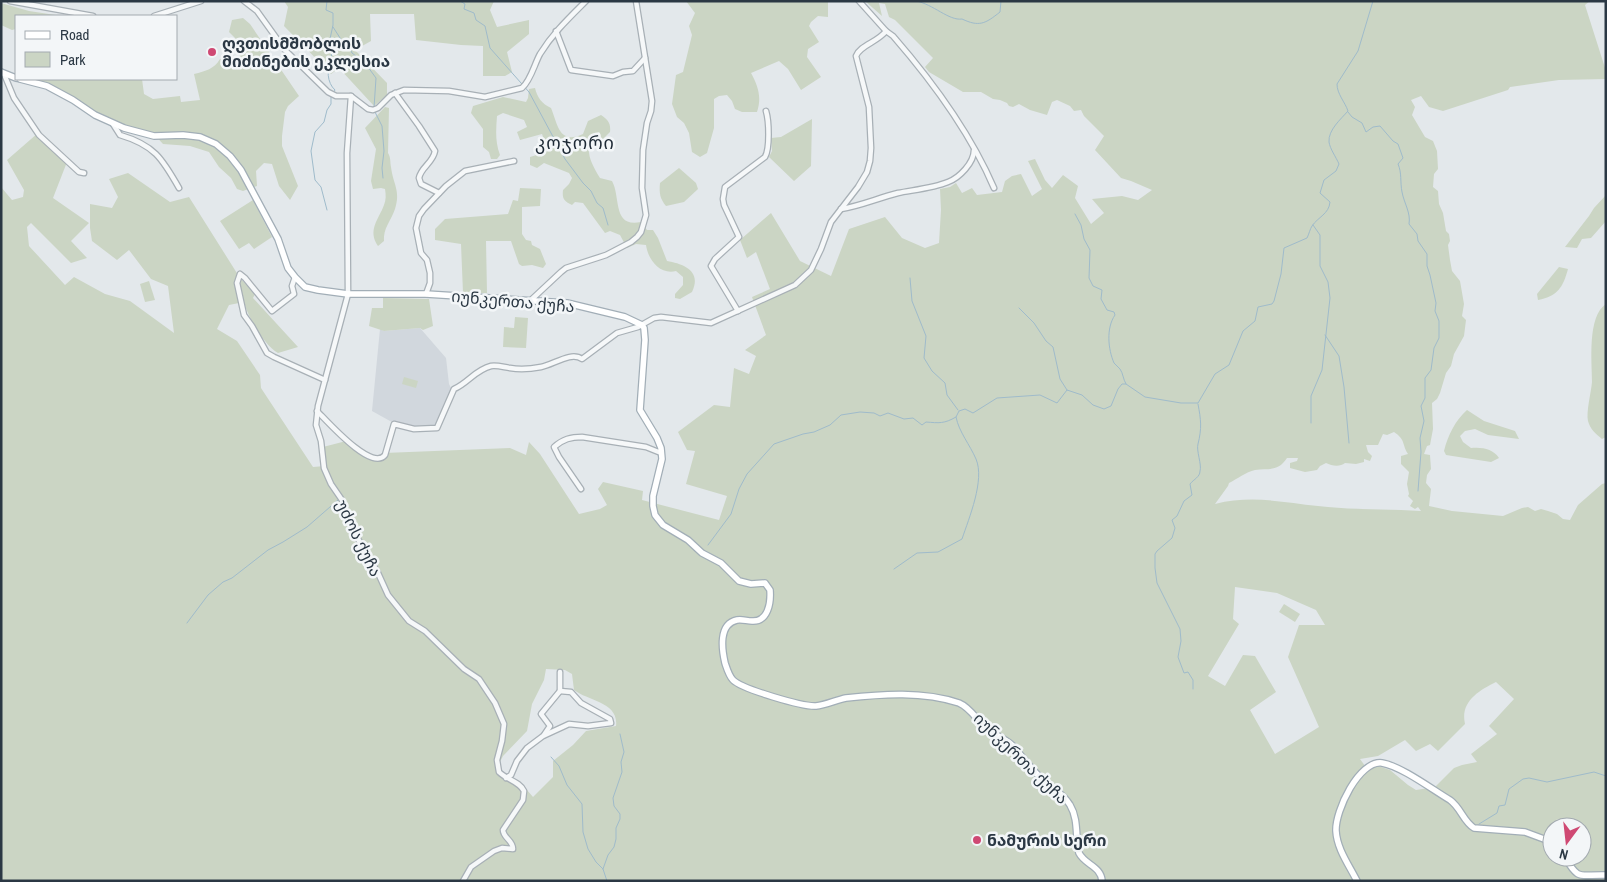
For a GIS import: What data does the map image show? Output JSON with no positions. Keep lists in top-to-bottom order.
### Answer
{
  "streets": {
    "main road": ["იუნკერთა ქუჩა"],
    "street": ["უძოს ქუჩა"]
  },
  "crossings": [
    ["იუნკერთა ქუჩა", "უძოს ქუჩა"]
  ],
  "districts": ["კოჯორი"],
  "places": ["ღვთისმშობლის მიძინების ეკლესია", "ნამურის სერი"],
  "legend": ["Road", "Park"],
  "north": "bottom"
}
